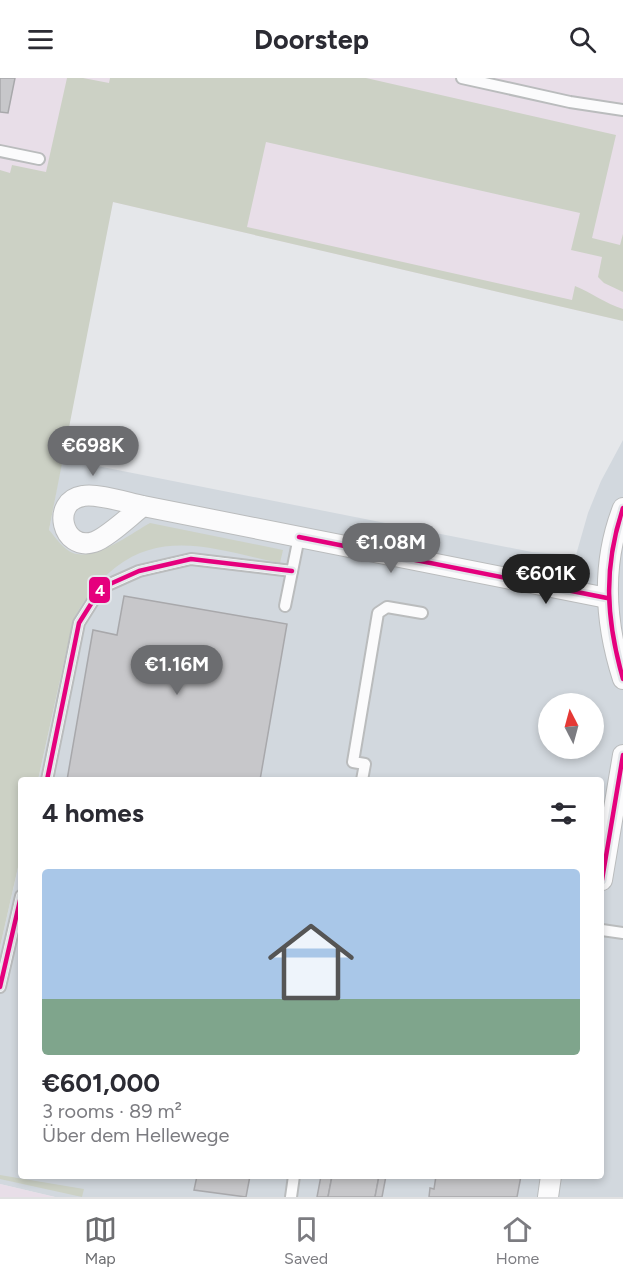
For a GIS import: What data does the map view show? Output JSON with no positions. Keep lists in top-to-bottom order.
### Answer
{
  "lines": ["transit line 4"],
  "north": "top",
  "page": {
    "header": "Doorstep",
    "price": [
      "€698K",
      "€1.08M",
      "€601K",
      "€1.16M"
    ],
    "heading": "4 homes",
    "list": [
      {
        "name": "€601,000",
        "note": "3 rooms · 89 m² · Über dem Hellewege"
      }
    ],
    "tabs": ["Map", "Saved", "Home"]
  }
}
